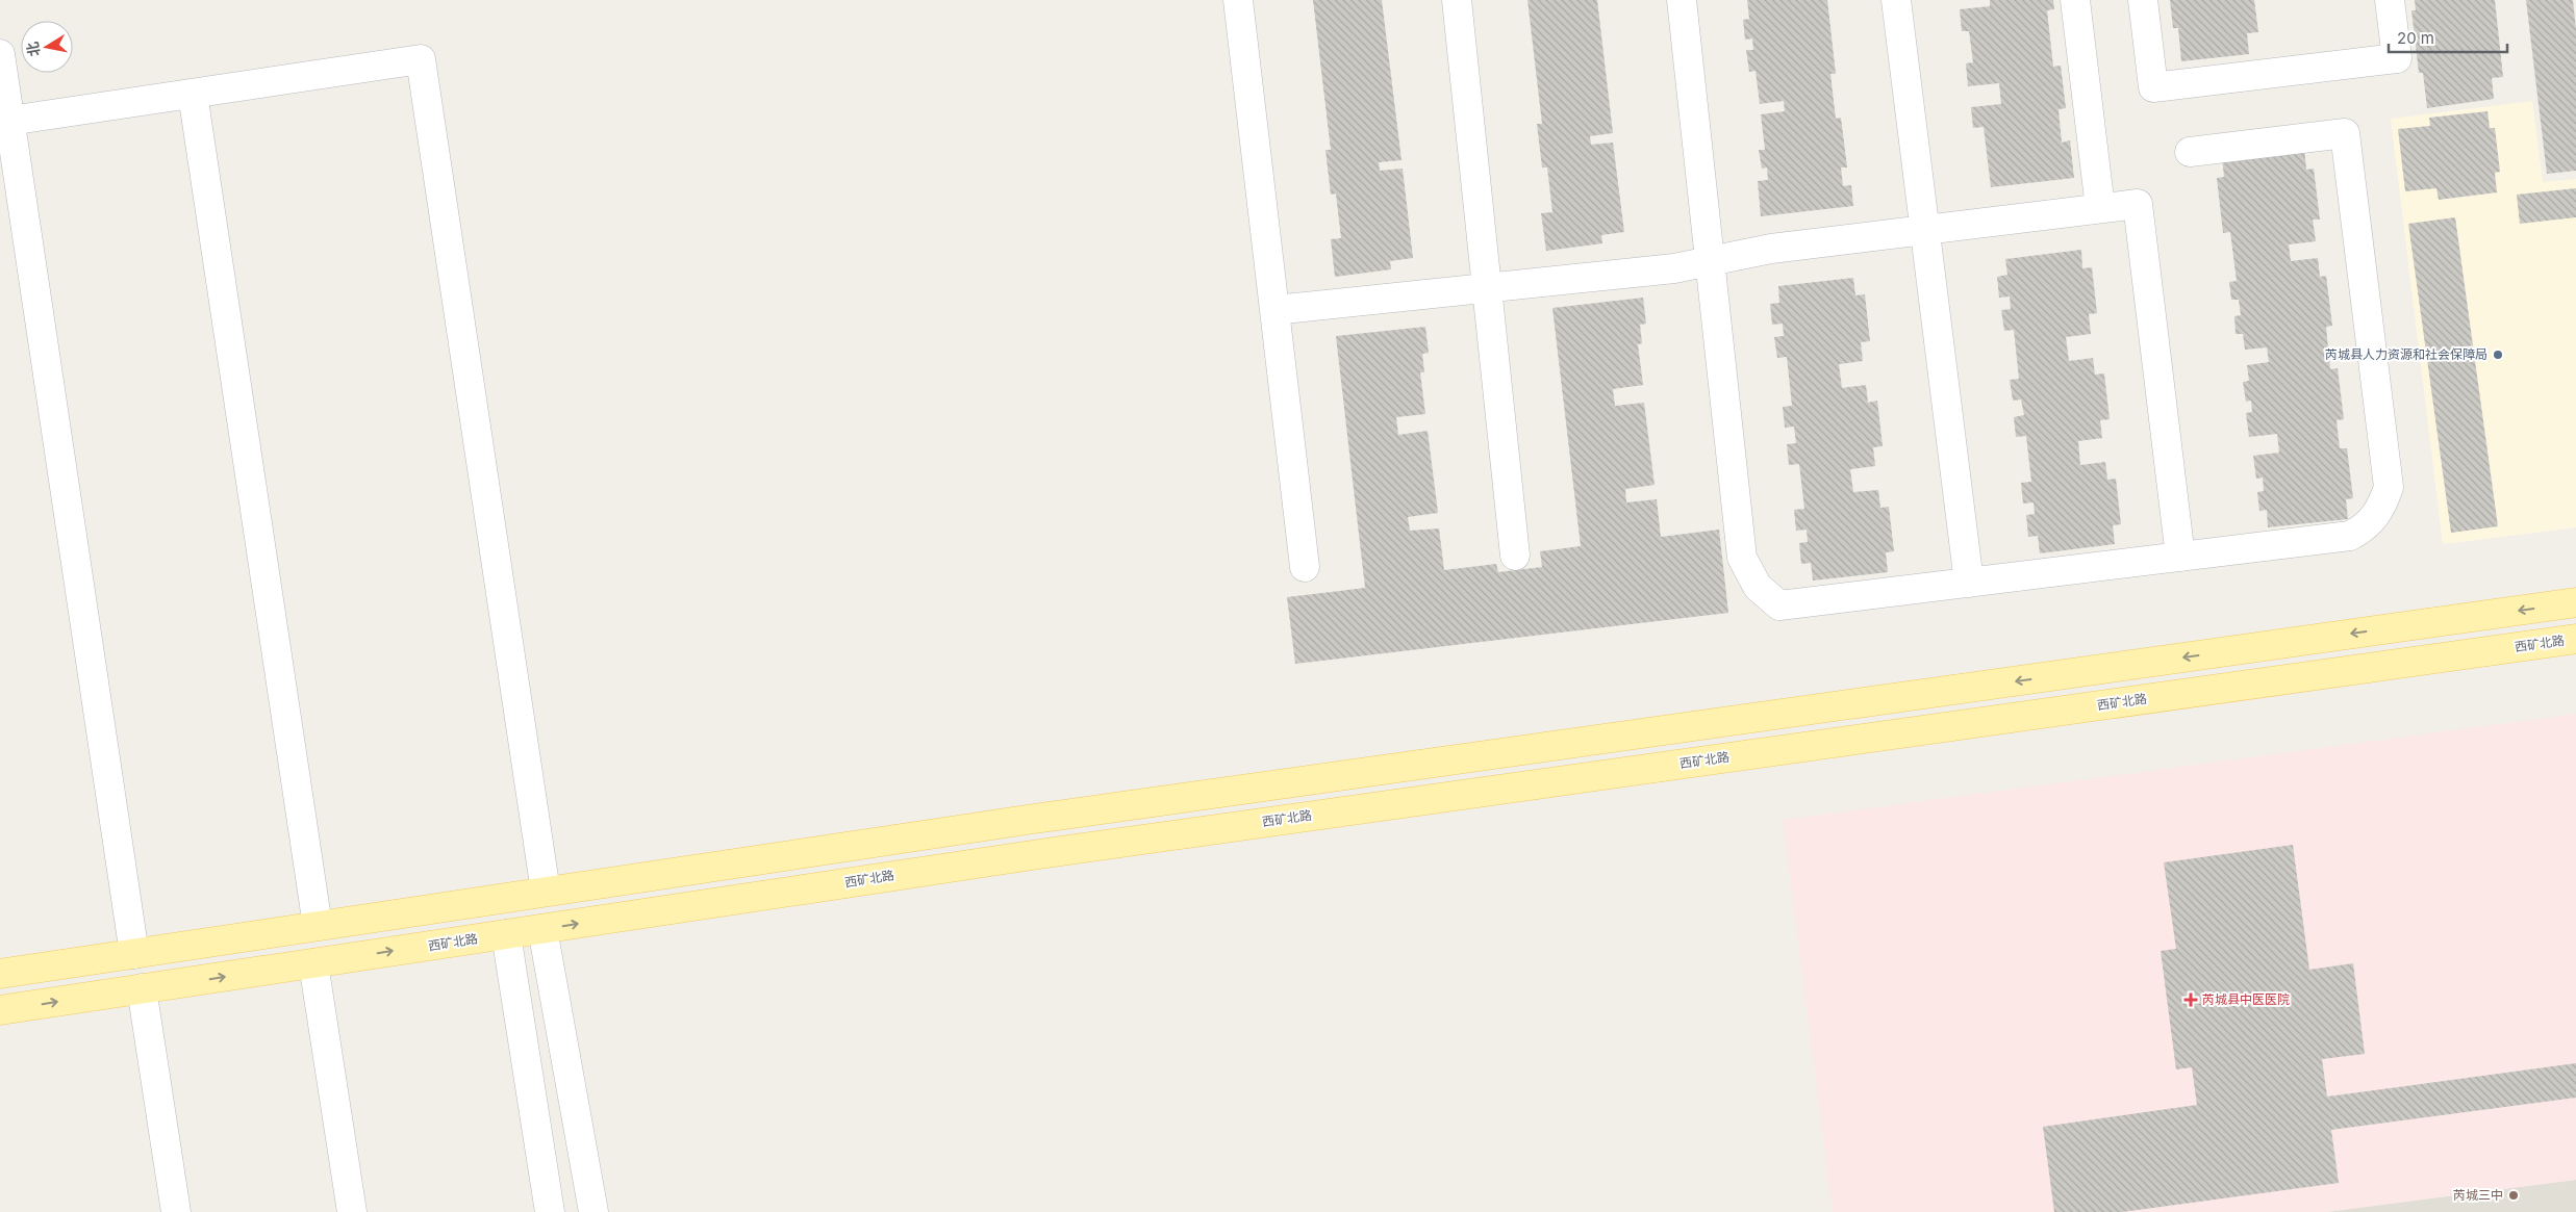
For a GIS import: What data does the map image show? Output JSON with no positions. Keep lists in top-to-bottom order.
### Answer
{
  "streets": {
    "main road": ["西矿北路"]
  },
  "places": {
    "other": ["芮城县人力资源和社会保障局", "芮城三中"],
    "health": ["芮城县中医医院"]
  },
  "scale_bar": "20 m",
  "north": "left"
}
